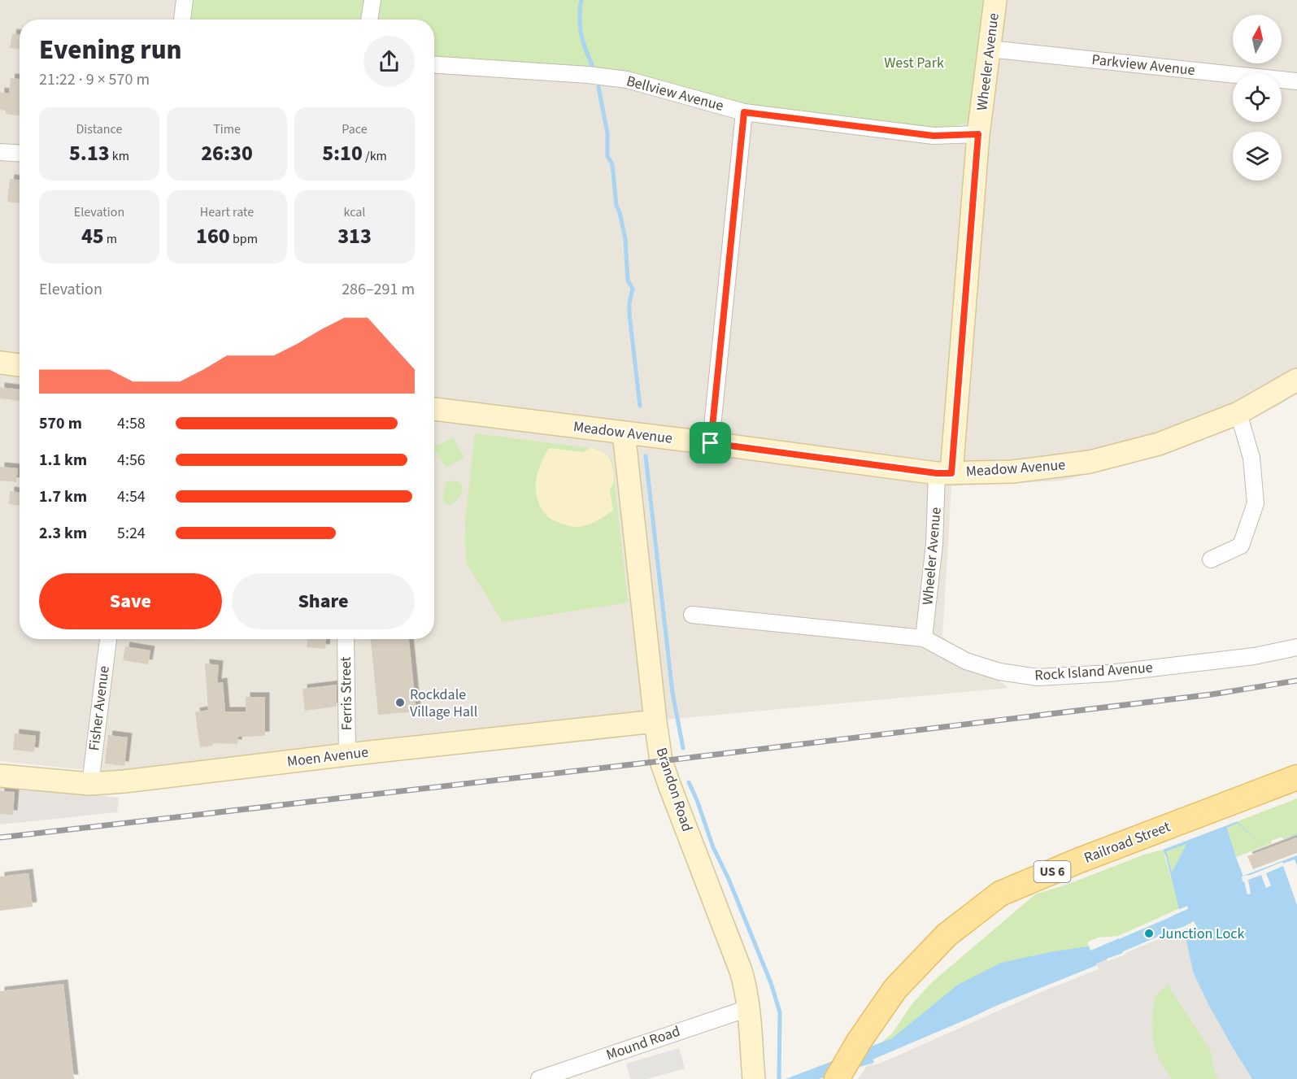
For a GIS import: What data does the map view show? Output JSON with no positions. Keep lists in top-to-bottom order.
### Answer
{
  "streets": {
    "main road": ["Railroad Street", "US 6"],
    "street": [
      "Wheeler Avenue",
      "Parkview Avenue",
      "Bellview Avenue",
      "Meadow Avenue",
      "Rock Island Avenue",
      "Ferris Street",
      "Fisher Avenue",
      "Moen Avenue",
      "Brandon Road",
      "Mound Road"
    ]
  },
  "crossings": [
    ["Wheeler Avenue", "Parkview Avenue"],
    ["Wheeler Avenue", "Bellview Avenue"],
    ["Wheeler Avenue", "Meadow Avenue"],
    ["Wheeler Avenue", "Rock Island Avenue"],
    ["Meadow Avenue", "Brandon Road"],
    ["Ferris Street", "Moen Avenue"],
    ["Fisher Avenue", "Moen Avenue"],
    ["Moen Avenue", "Brandon Road"],
    ["Brandon Road", "Mound Road"]
  ],
  "parks": ["West Park"],
  "places": ["Rockdale Village Hall", "Junction Lock"],
  "north": "top",
  "page": {
    "heading": ["Evening run", "21:22 · 9 × 570 m"],
    "stats": [
      ["Distance", "5.13 km"],
      ["Time", "26:30"],
      ["Pace", "5:10 /km"],
      ["Elevation", "45 m"],
      ["Heart rate", "160 bpm"],
      ["kcal", "313"]
    ],
    "chart": ["Elevation", "286–291 m"],
    "list": [
      {
        "name": "570 m",
        "note": "4:58"
      },
      {
        "name": "1.1 km",
        "note": "4:56"
      },
      {
        "name": "1.7 km",
        "note": "4:54"
      },
      {
        "name": "2.3 km",
        "note": "5:24"
      }
    ],
    "buttons": ["Save", "Share"]
  }
}
